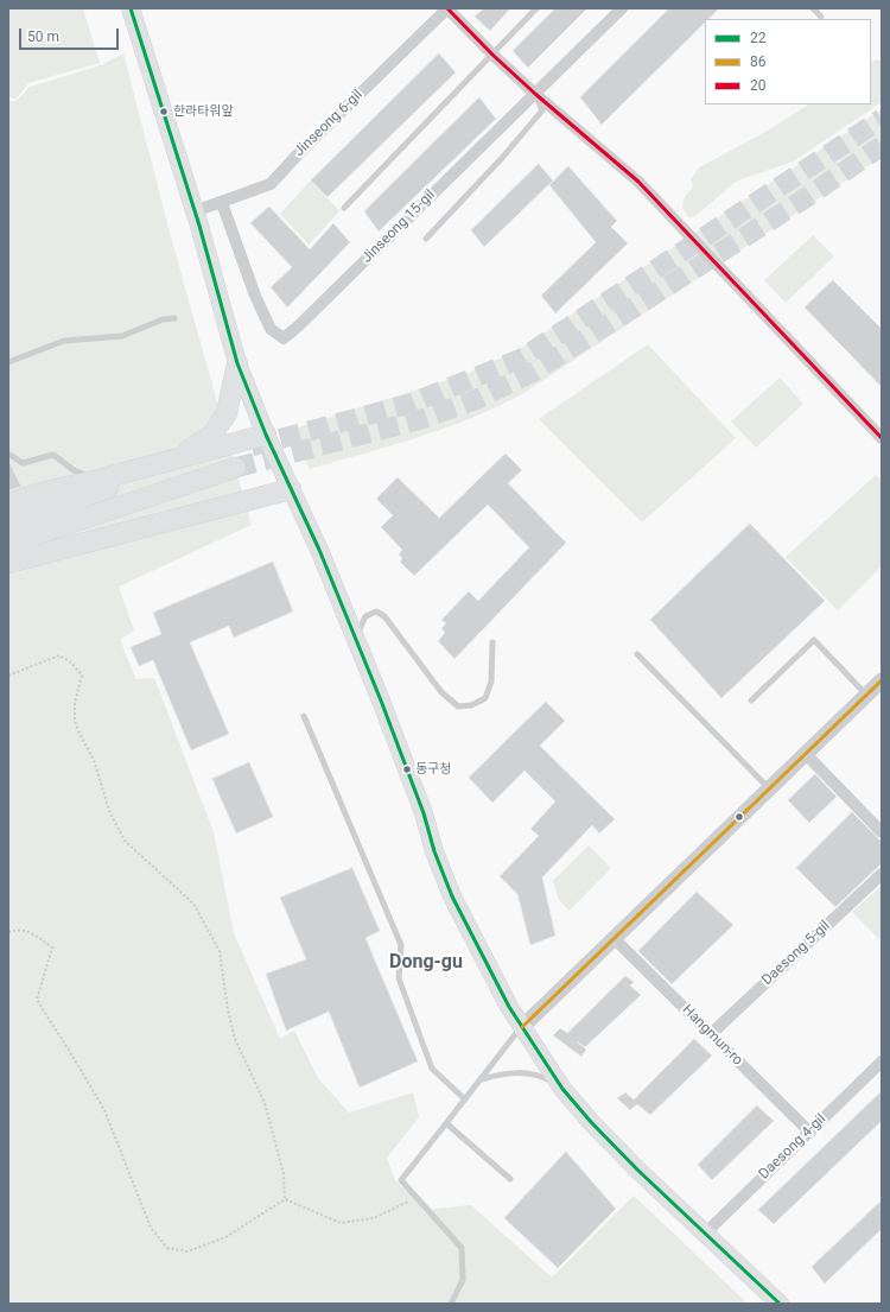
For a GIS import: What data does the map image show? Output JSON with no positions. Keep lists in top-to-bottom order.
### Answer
{
  "streets": {
    "street": [
      "Jinseong 6-gil",
      "Jinseong 15-gil",
      "Daesong 5-gil",
      "Hangmun-ro",
      "Daesong 4-gil"
    ]
  },
  "crossings": [
    ["Jinseong 6-gil", "Jinseong 15-gil"],
    ["Daesong 5-gil", "Hangmun-ro"],
    ["Hangmun-ro", "Daesong 4-gil"]
  ],
  "districts": ["Dong-gu"],
  "places": ["한라타워앞", "동구청"],
  "lines": ["transit line 22", "transit line 20", "transit line 86"],
  "legend": ["22", "86", "20"],
  "scale_bar": "50 m"
}
